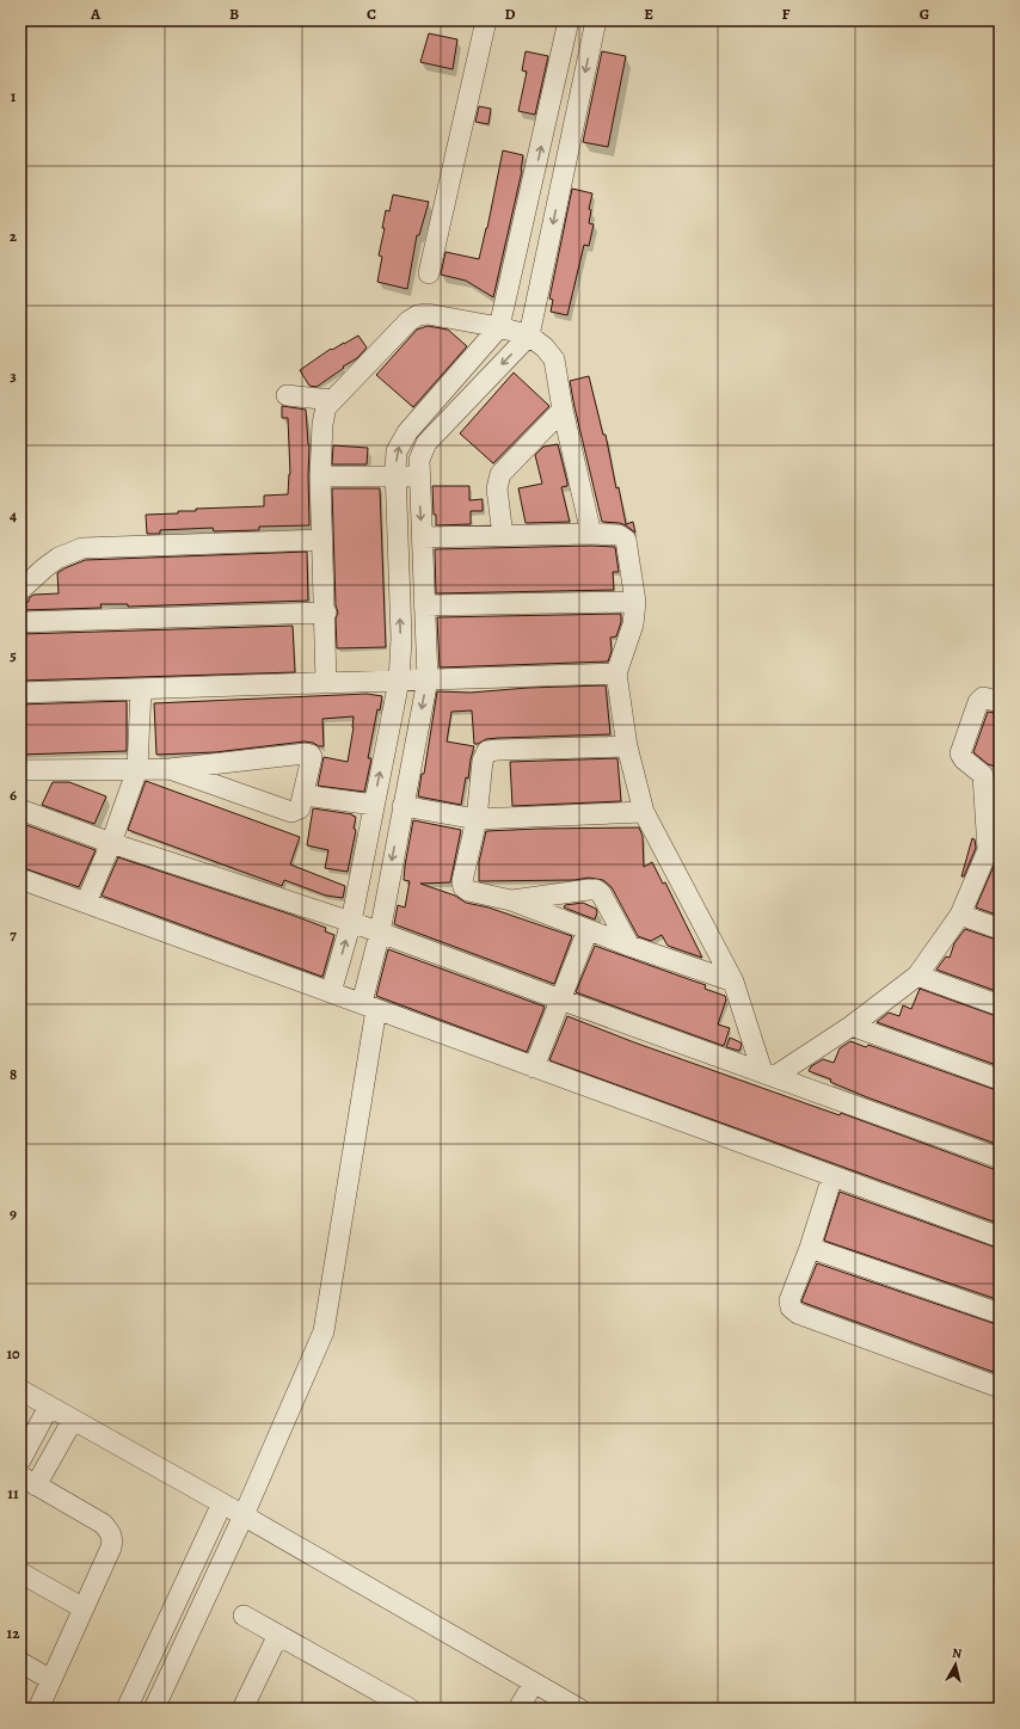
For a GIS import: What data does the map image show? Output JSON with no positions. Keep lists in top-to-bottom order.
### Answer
{
  "north": "top",
  "grid": {
    "columns": [
      "A",
      "B",
      "C",
      "D",
      "E",
      "F",
      "G"
    ],
    "rows": [
      "1",
      "2",
      "3",
      "4",
      "5",
      "6",
      "7",
      "8",
      "9",
      "10",
      "11",
      "12"
    ]
  }
}
